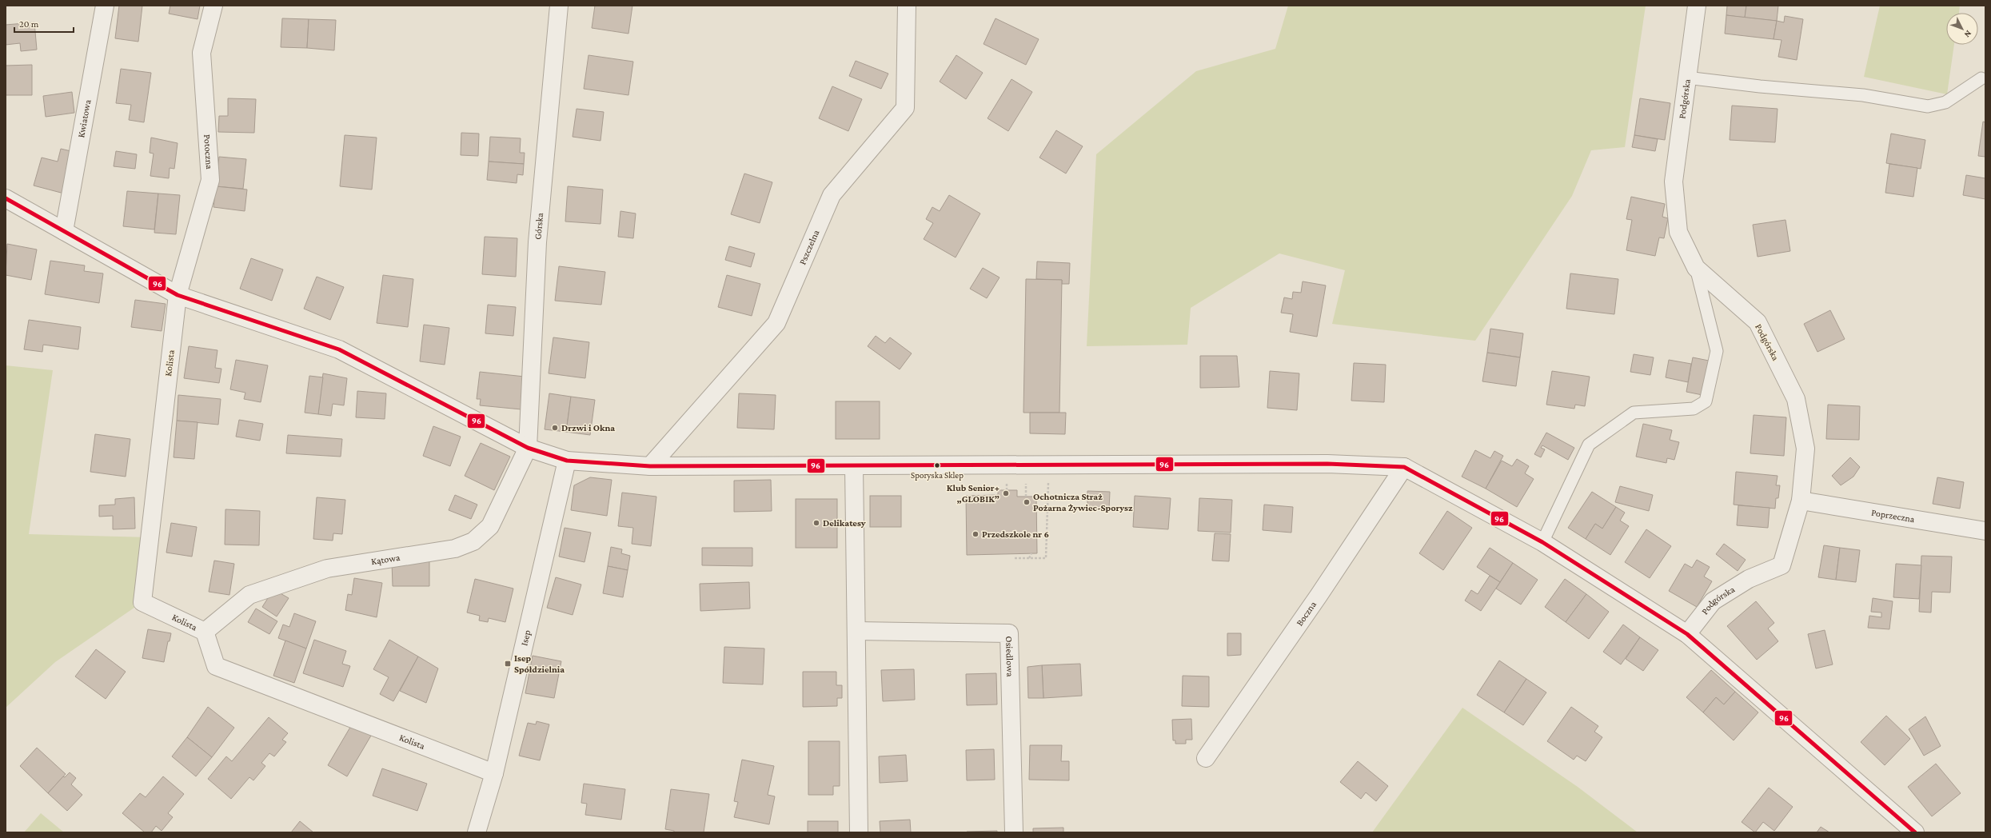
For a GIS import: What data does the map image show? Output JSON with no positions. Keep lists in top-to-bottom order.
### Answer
{
  "streets": {
    "street": [
      "Podgórska",
      "Kwiatowa",
      "Potoczna",
      "Górska",
      "Pszczelna",
      "Kolista",
      "Poprzeczna",
      "Kątowa",
      "Boczna",
      "Isep",
      "Osiedlowa"
    ]
  },
  "crossings": [
    ["Podgórska", "Poprzeczna"],
    ["Potoczna", "Kolista"],
    ["Górska", "Kątowa"],
    ["Kolista", "Kątowa"],
    ["Kolista", "Isep"]
  ],
  "places": {
    "other": [
      "Drzwi i Okna",
      "Sporyska Sklep",
      "Klub Senior+ „GLOBIK”",
      "Ochotnicza Straż Pożarna Żywiec-Sporysz",
      "Delikatesy",
      "Przedszkole nr 6"
    ],
    "transit": ["Isep Spółdzielnia"]
  },
  "lines": ["transit line 96"],
  "scale_bar": "20 m",
  "north": "bottom right"
}
